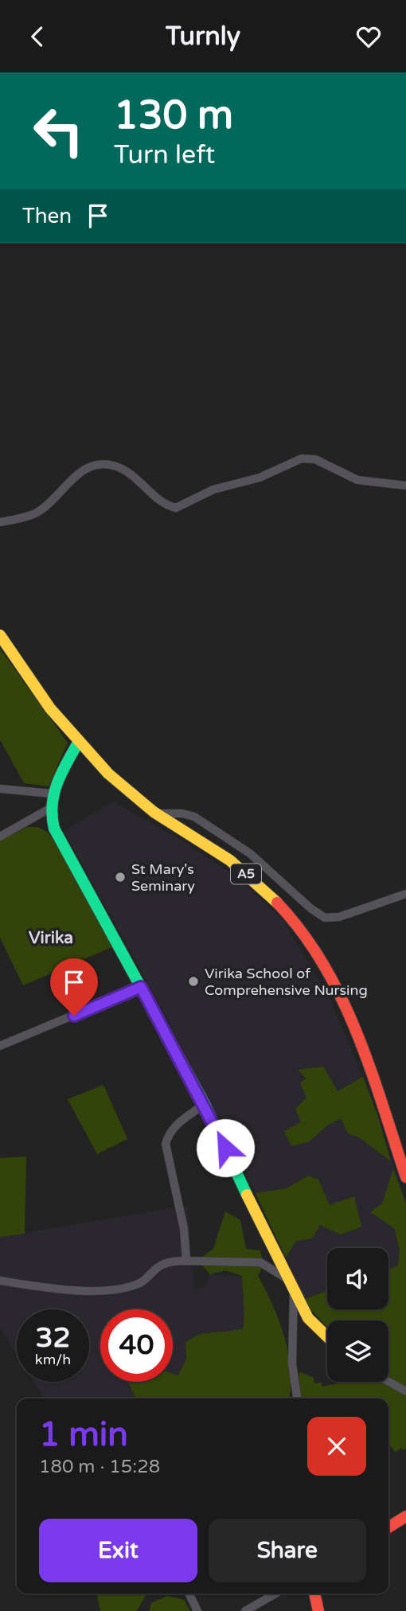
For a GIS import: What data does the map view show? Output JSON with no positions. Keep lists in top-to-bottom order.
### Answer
{
  "streets": {
    "main road": ["A5"]
  },
  "districts": ["Virika"],
  "places": ["St Mary's Seminary", "Virika School of Comprehensive Nursing"],
  "page": {
    "header": "Turnly",
    "turn": ["130 m", "Turn left"],
    "then": "Then",
    "speed": "32 km/h",
    "limit": "40",
    "heading": ["1 min", "180 m · 15:28"],
    "buttons": ["Exit", "Share"]
  }
}
